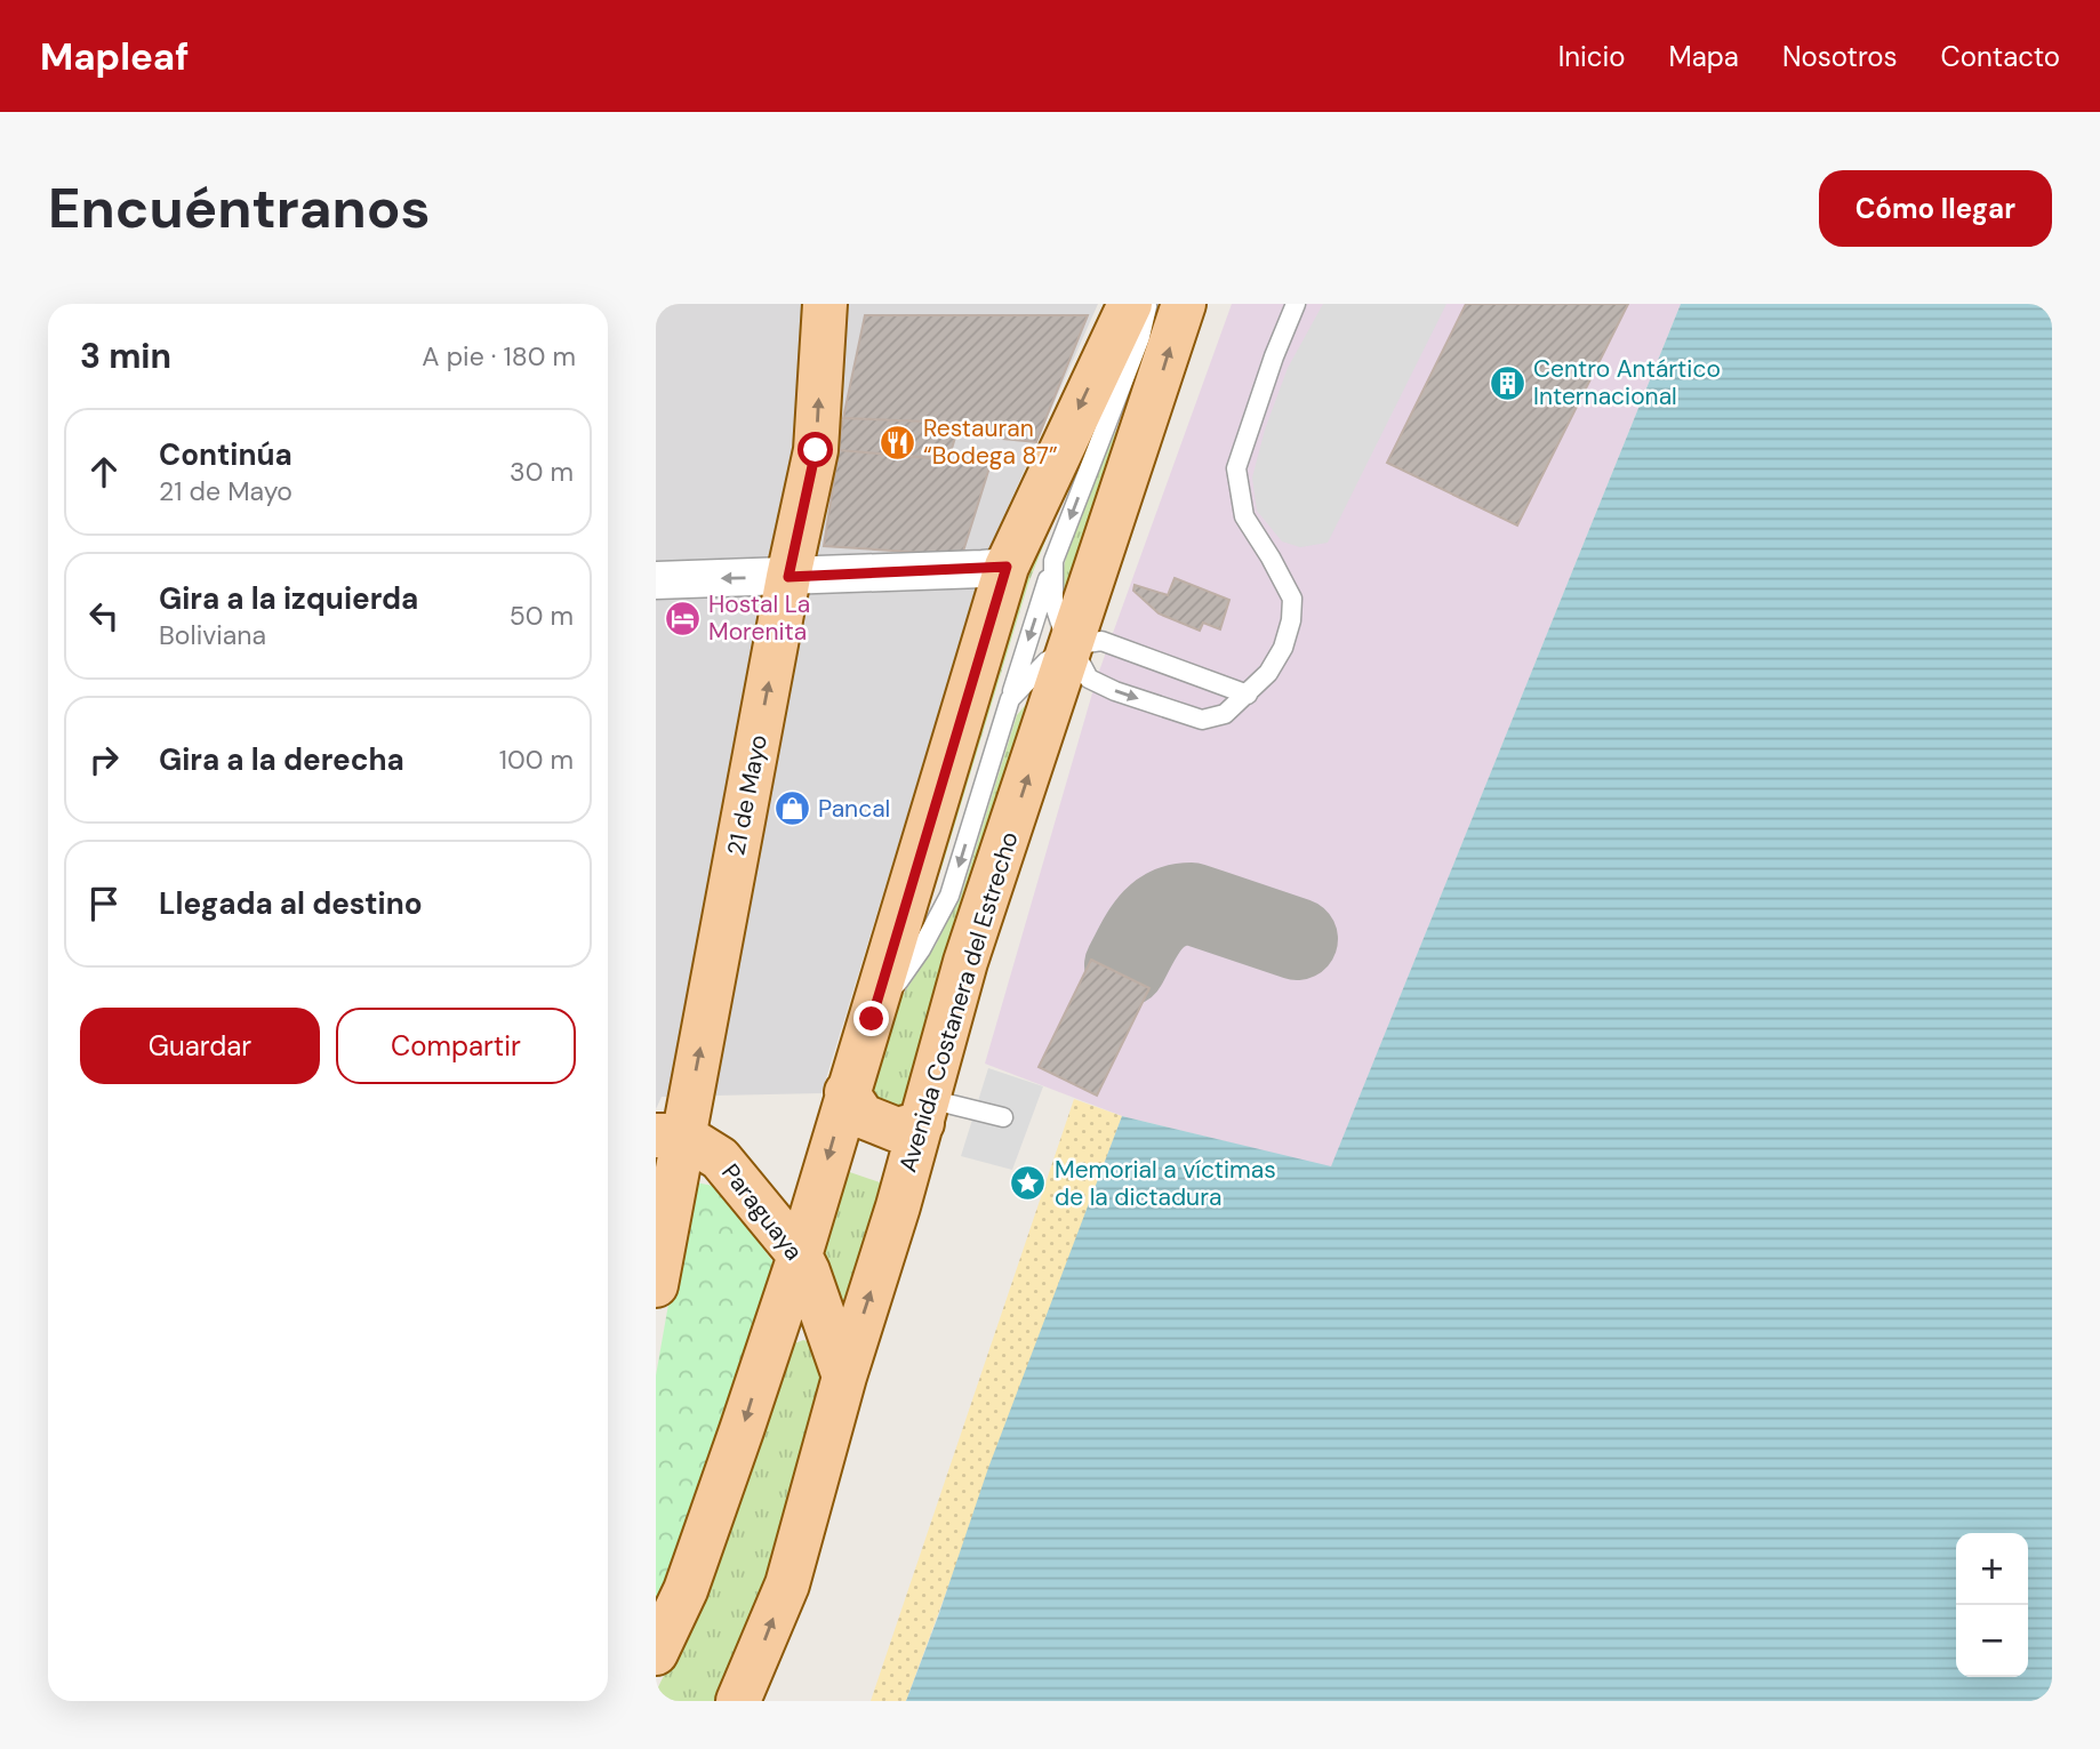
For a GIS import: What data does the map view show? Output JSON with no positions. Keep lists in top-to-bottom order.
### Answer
{
  "streets": {
    "main road": ["21 de Mayo", "Avenida Costanera del Estrecho", "Paraguaya"]
  },
  "crossings": [
    ["21 de Mayo", "Paraguaya"],
    ["Avenida Costanera del Estrecho", "Paraguaya"]
  ],
  "places": {
    "building": ["Centro Antártico Internacional"],
    "restaurant": ["Restauran “Bodega 87”"],
    "hotel": ["Hostal La Morenita"],
    "shop": ["Pancal"],
    "place": ["Memorial a víctimas de la dictadura"]
  },
  "page": {
    "header": "Mapleaf",
    "nav": [
      "Inicio",
      "Mapa",
      "Nosotros",
      "Contacto"
    ],
    "buttons": [
      "Cómo llegar",
      ["Guardar", "Compartir"]
    ],
    "title": "Encuéntranos",
    "heading": ["3 min", "A pie · 180 m"],
    "list": [
      ["Continúa", "21 de Mayo", "30 m"],
      ["Gira a la izquierda", "Boliviana", "50 m"],
      ["Gira a la derecha", "100 m"],
      "Llegada al destino"
    ],
    "map_buttons": ["+", "−"]
  }
}
